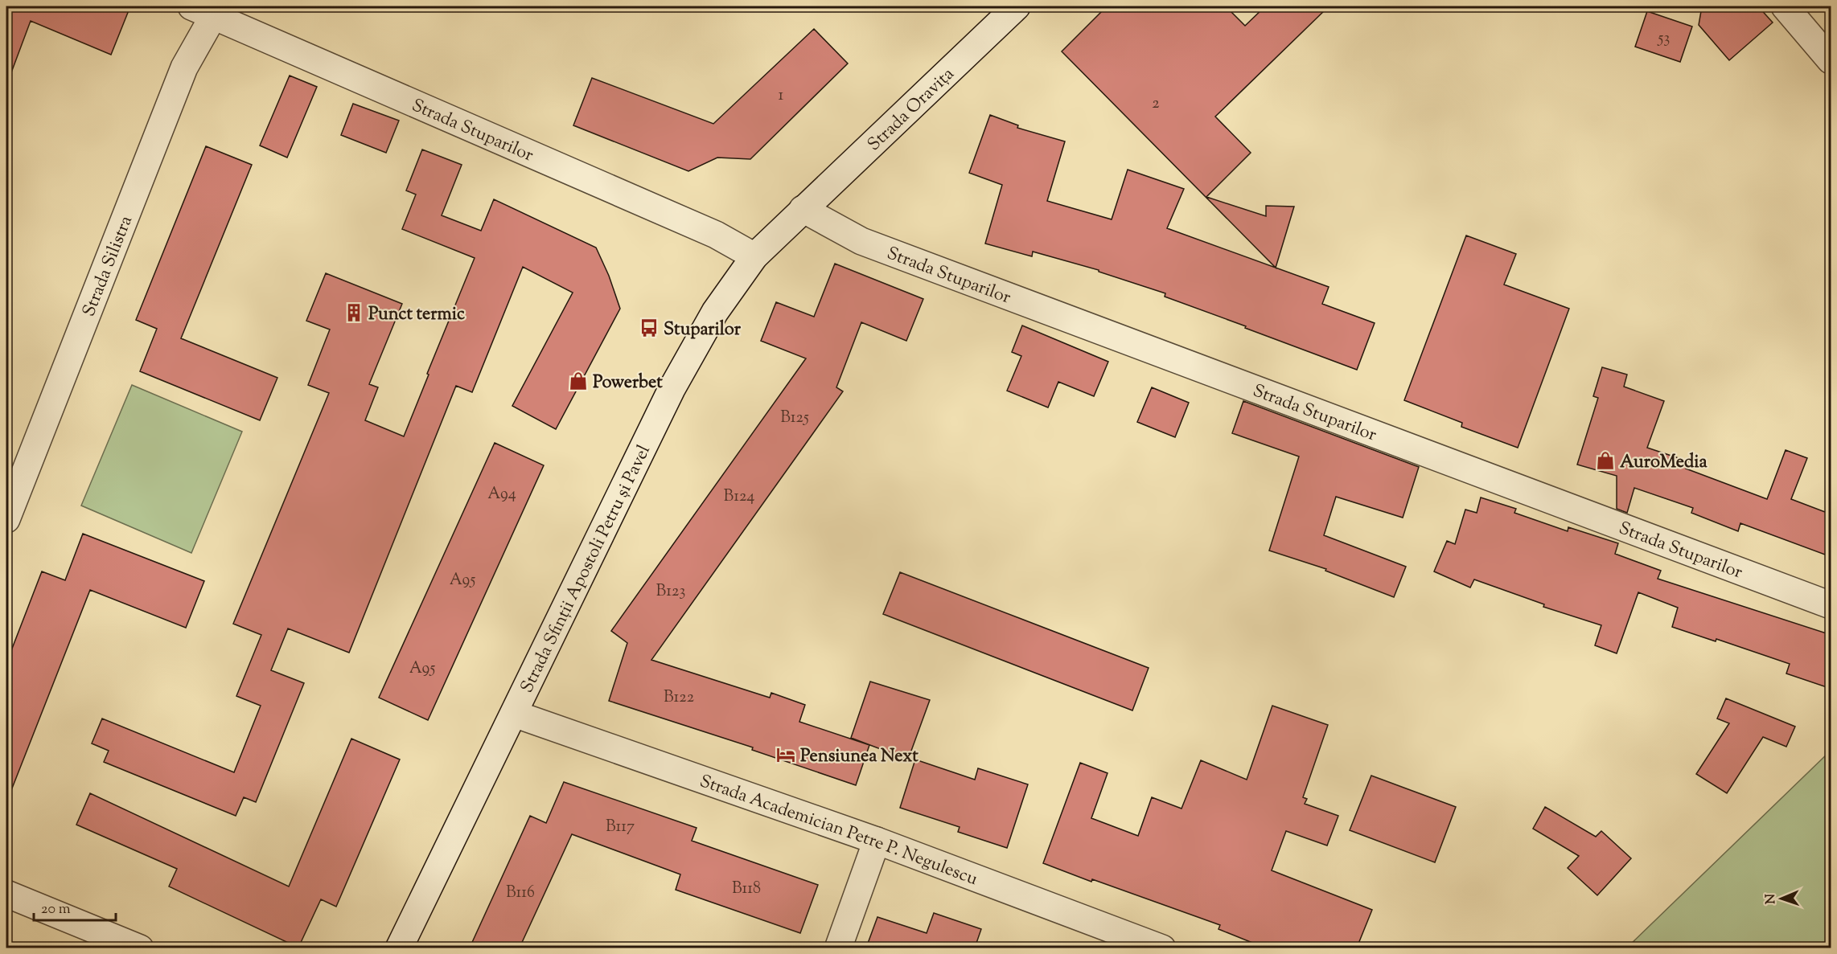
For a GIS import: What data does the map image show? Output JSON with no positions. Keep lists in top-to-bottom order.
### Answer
{
  "streets": {
    "street": [
      "Strada Oravița",
      "Strada Stuparilor",
      "Strada Silistra",
      "Strada Sfinții Apostoli Petru și Pavel",
      "Strada Academician Petre P. Negulescu"
    ]
  },
  "crossings": [
    ["Strada Oravița", "Strada Stuparilor"],
    ["Strada Oravița", "Strada Sfinții Apostoli Petru și Pavel"],
    ["Strada Stuparilor", "Strada Silistra"],
    ["Strada Stuparilor", "Strada Sfinții Apostoli Petru și Pavel"],
    ["Strada Sfinții Apostoli Petru și Pavel", "Strada Academician Petre P. Negulescu"]
  ],
  "places": {
    "building": ["Punct termic"],
    "bus stop": ["Stuparilor"],
    "shop": ["Powerbet", "AuroMedia"],
    "hotel": ["Pensiunea Next"]
  },
  "house_numbers": [
    "53",
    "1",
    "2",
    "B125",
    "A94",
    "B124",
    "A95",
    "B123",
    "A95",
    "B122",
    "B117",
    "B118",
    "B116"
  ],
  "scale_bar": "20 m",
  "north": "left"
}
